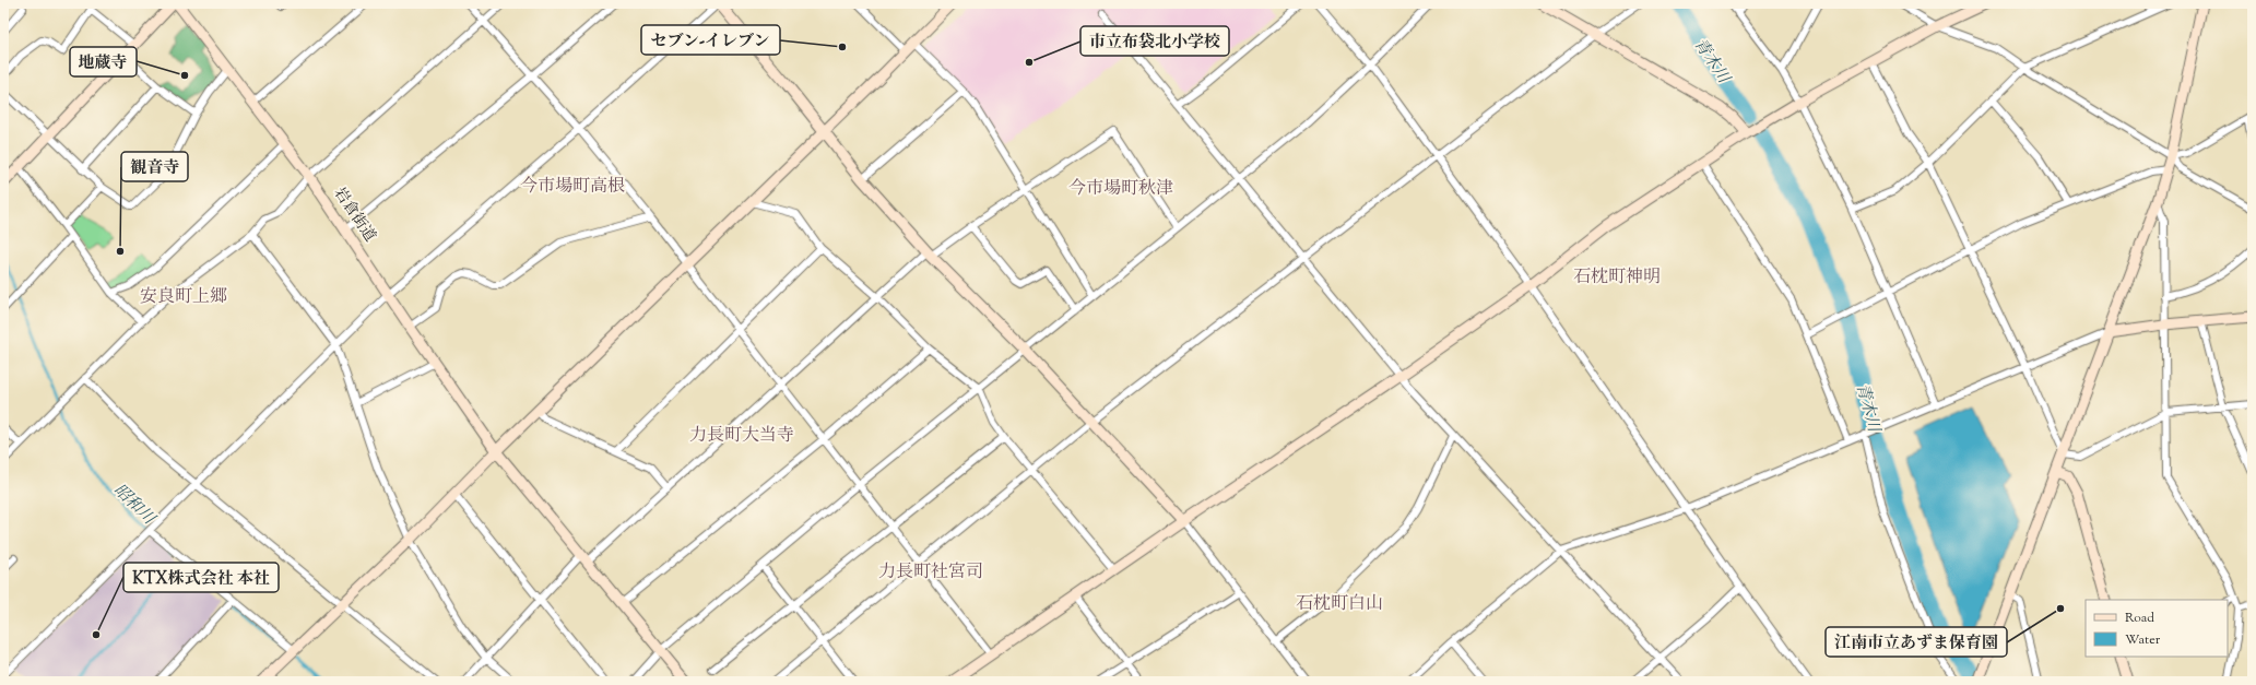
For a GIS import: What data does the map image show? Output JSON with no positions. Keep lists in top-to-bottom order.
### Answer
{
  "streets": {
    "street": ["岩倉街道"]
  },
  "districts": [
    "今市場町高根",
    "今市場町秋津",
    "石枕町神明",
    "安良町上郷",
    "力長町大当寺",
    "力長町社宮司",
    "石枕町白山"
  ],
  "water": ["青木川", "昭和川"],
  "places": [
    "セブン-イレブン",
    "市立布袋北小学校",
    "地蔵寺",
    "観音寺",
    "江南市立あずま保育園",
    "KTX株式会社 本社"
  ],
  "legend": ["Road", "Water"]
}
